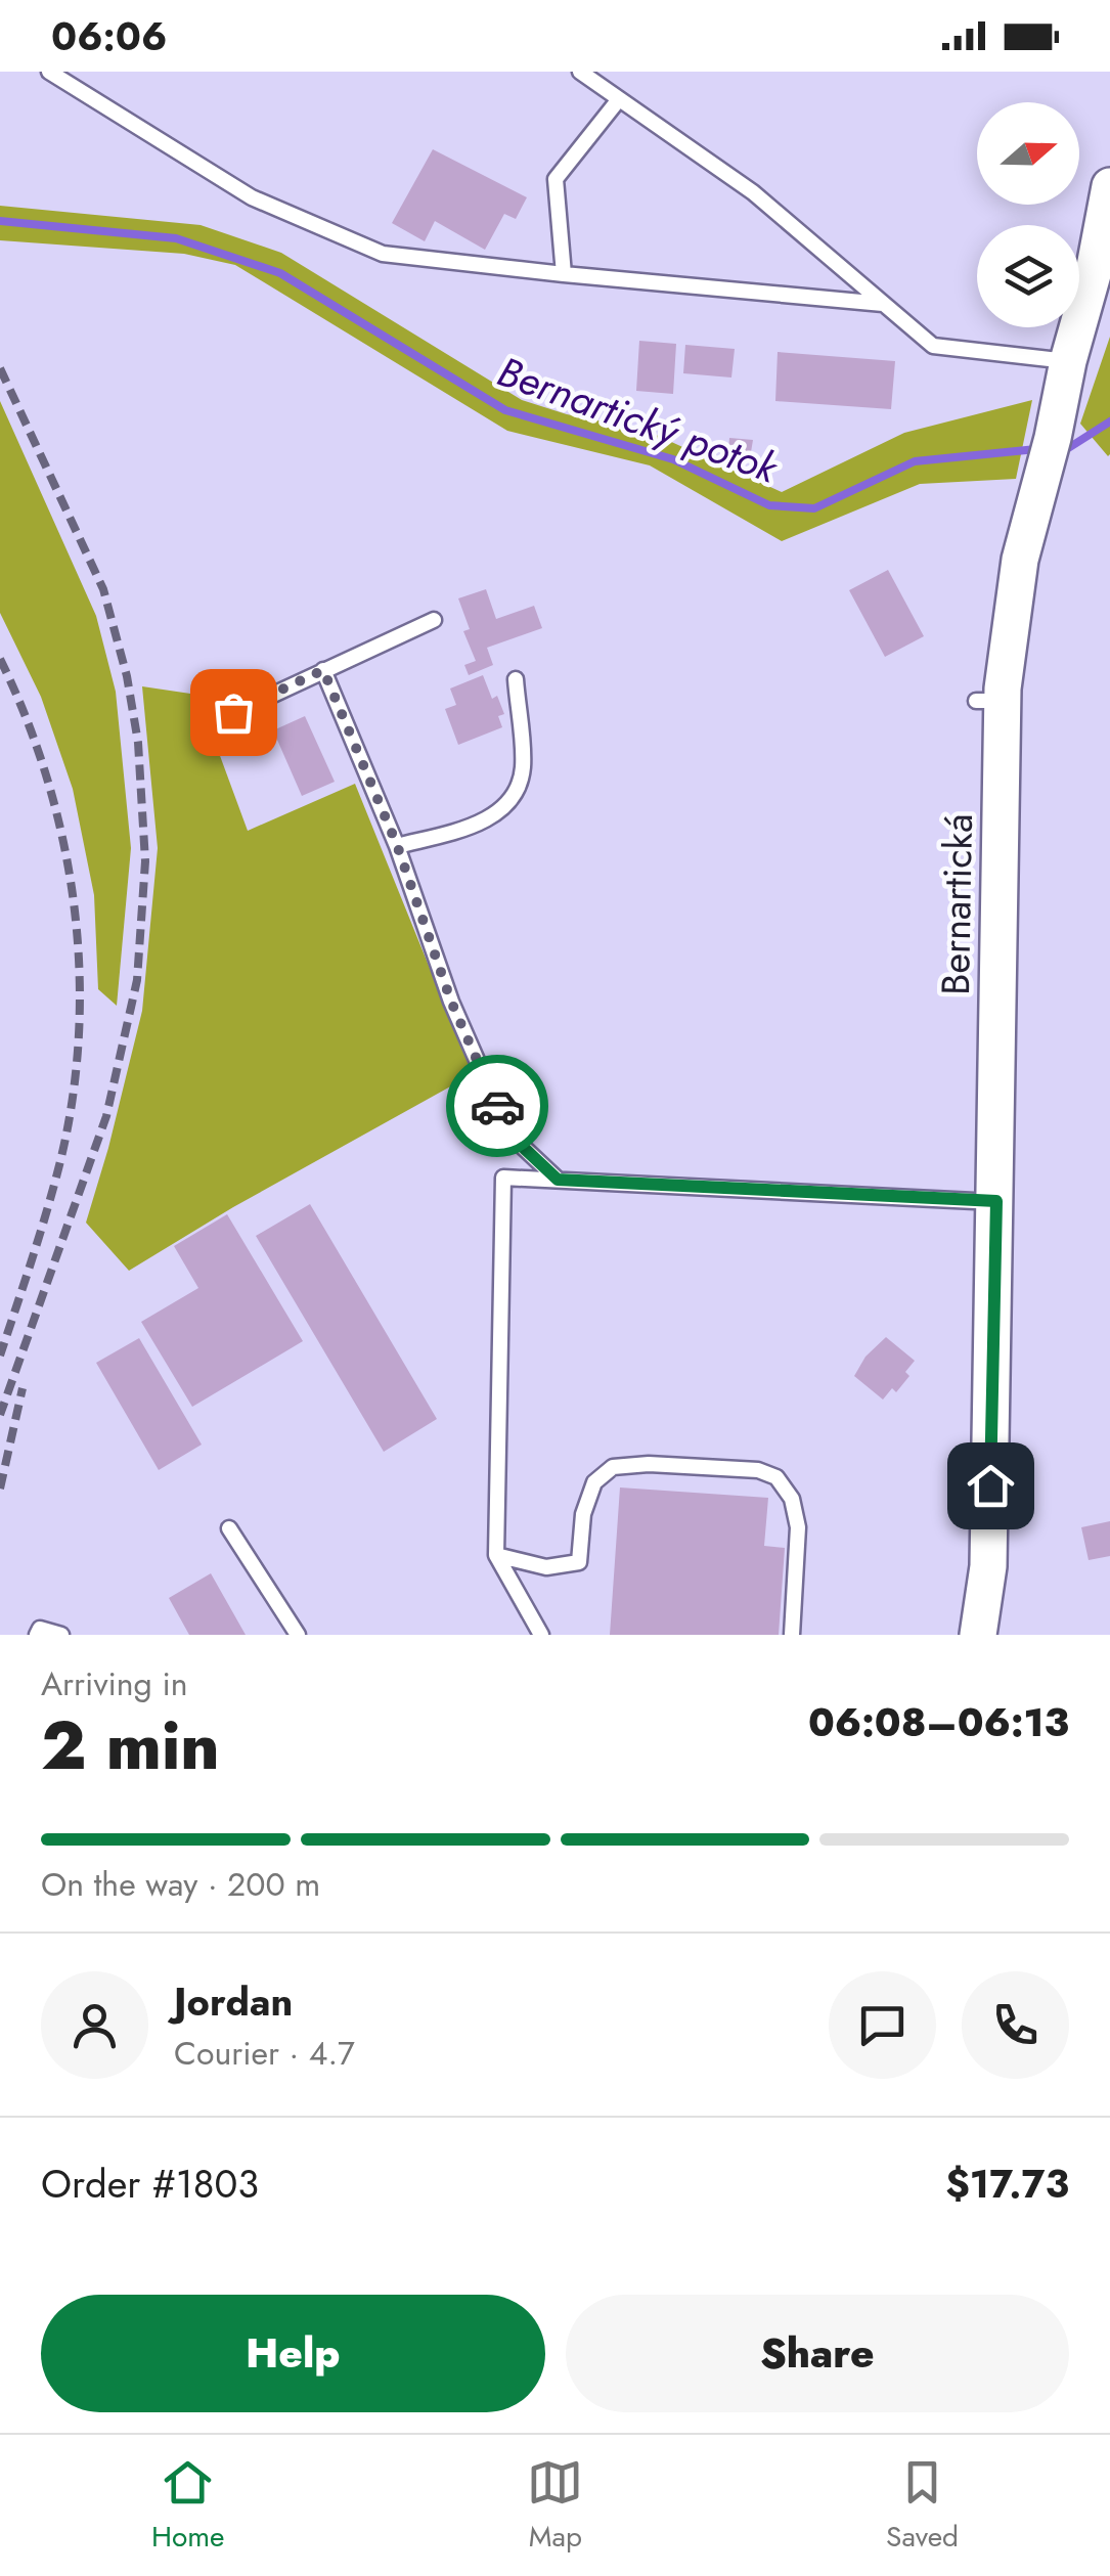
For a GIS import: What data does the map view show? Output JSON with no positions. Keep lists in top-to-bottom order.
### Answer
{
  "streets": {
    "street": ["Bernartická"]
  },
  "water": ["Bernartický potok"],
  "north": "right",
  "page": {
    "status": "06:06",
    "heading": ["2 min", "Arriving in", "06:08–06:13"],
    "panel": [
      "Jordan",
      "Courier · 4.7",
      "Order #1803",
      "$17.73"
    ],
    "bar": "On the way · 200 m",
    "buttons": ["Help", "Share"],
    "tabs": ["Home", "Map", "Saved"]
  }
}
